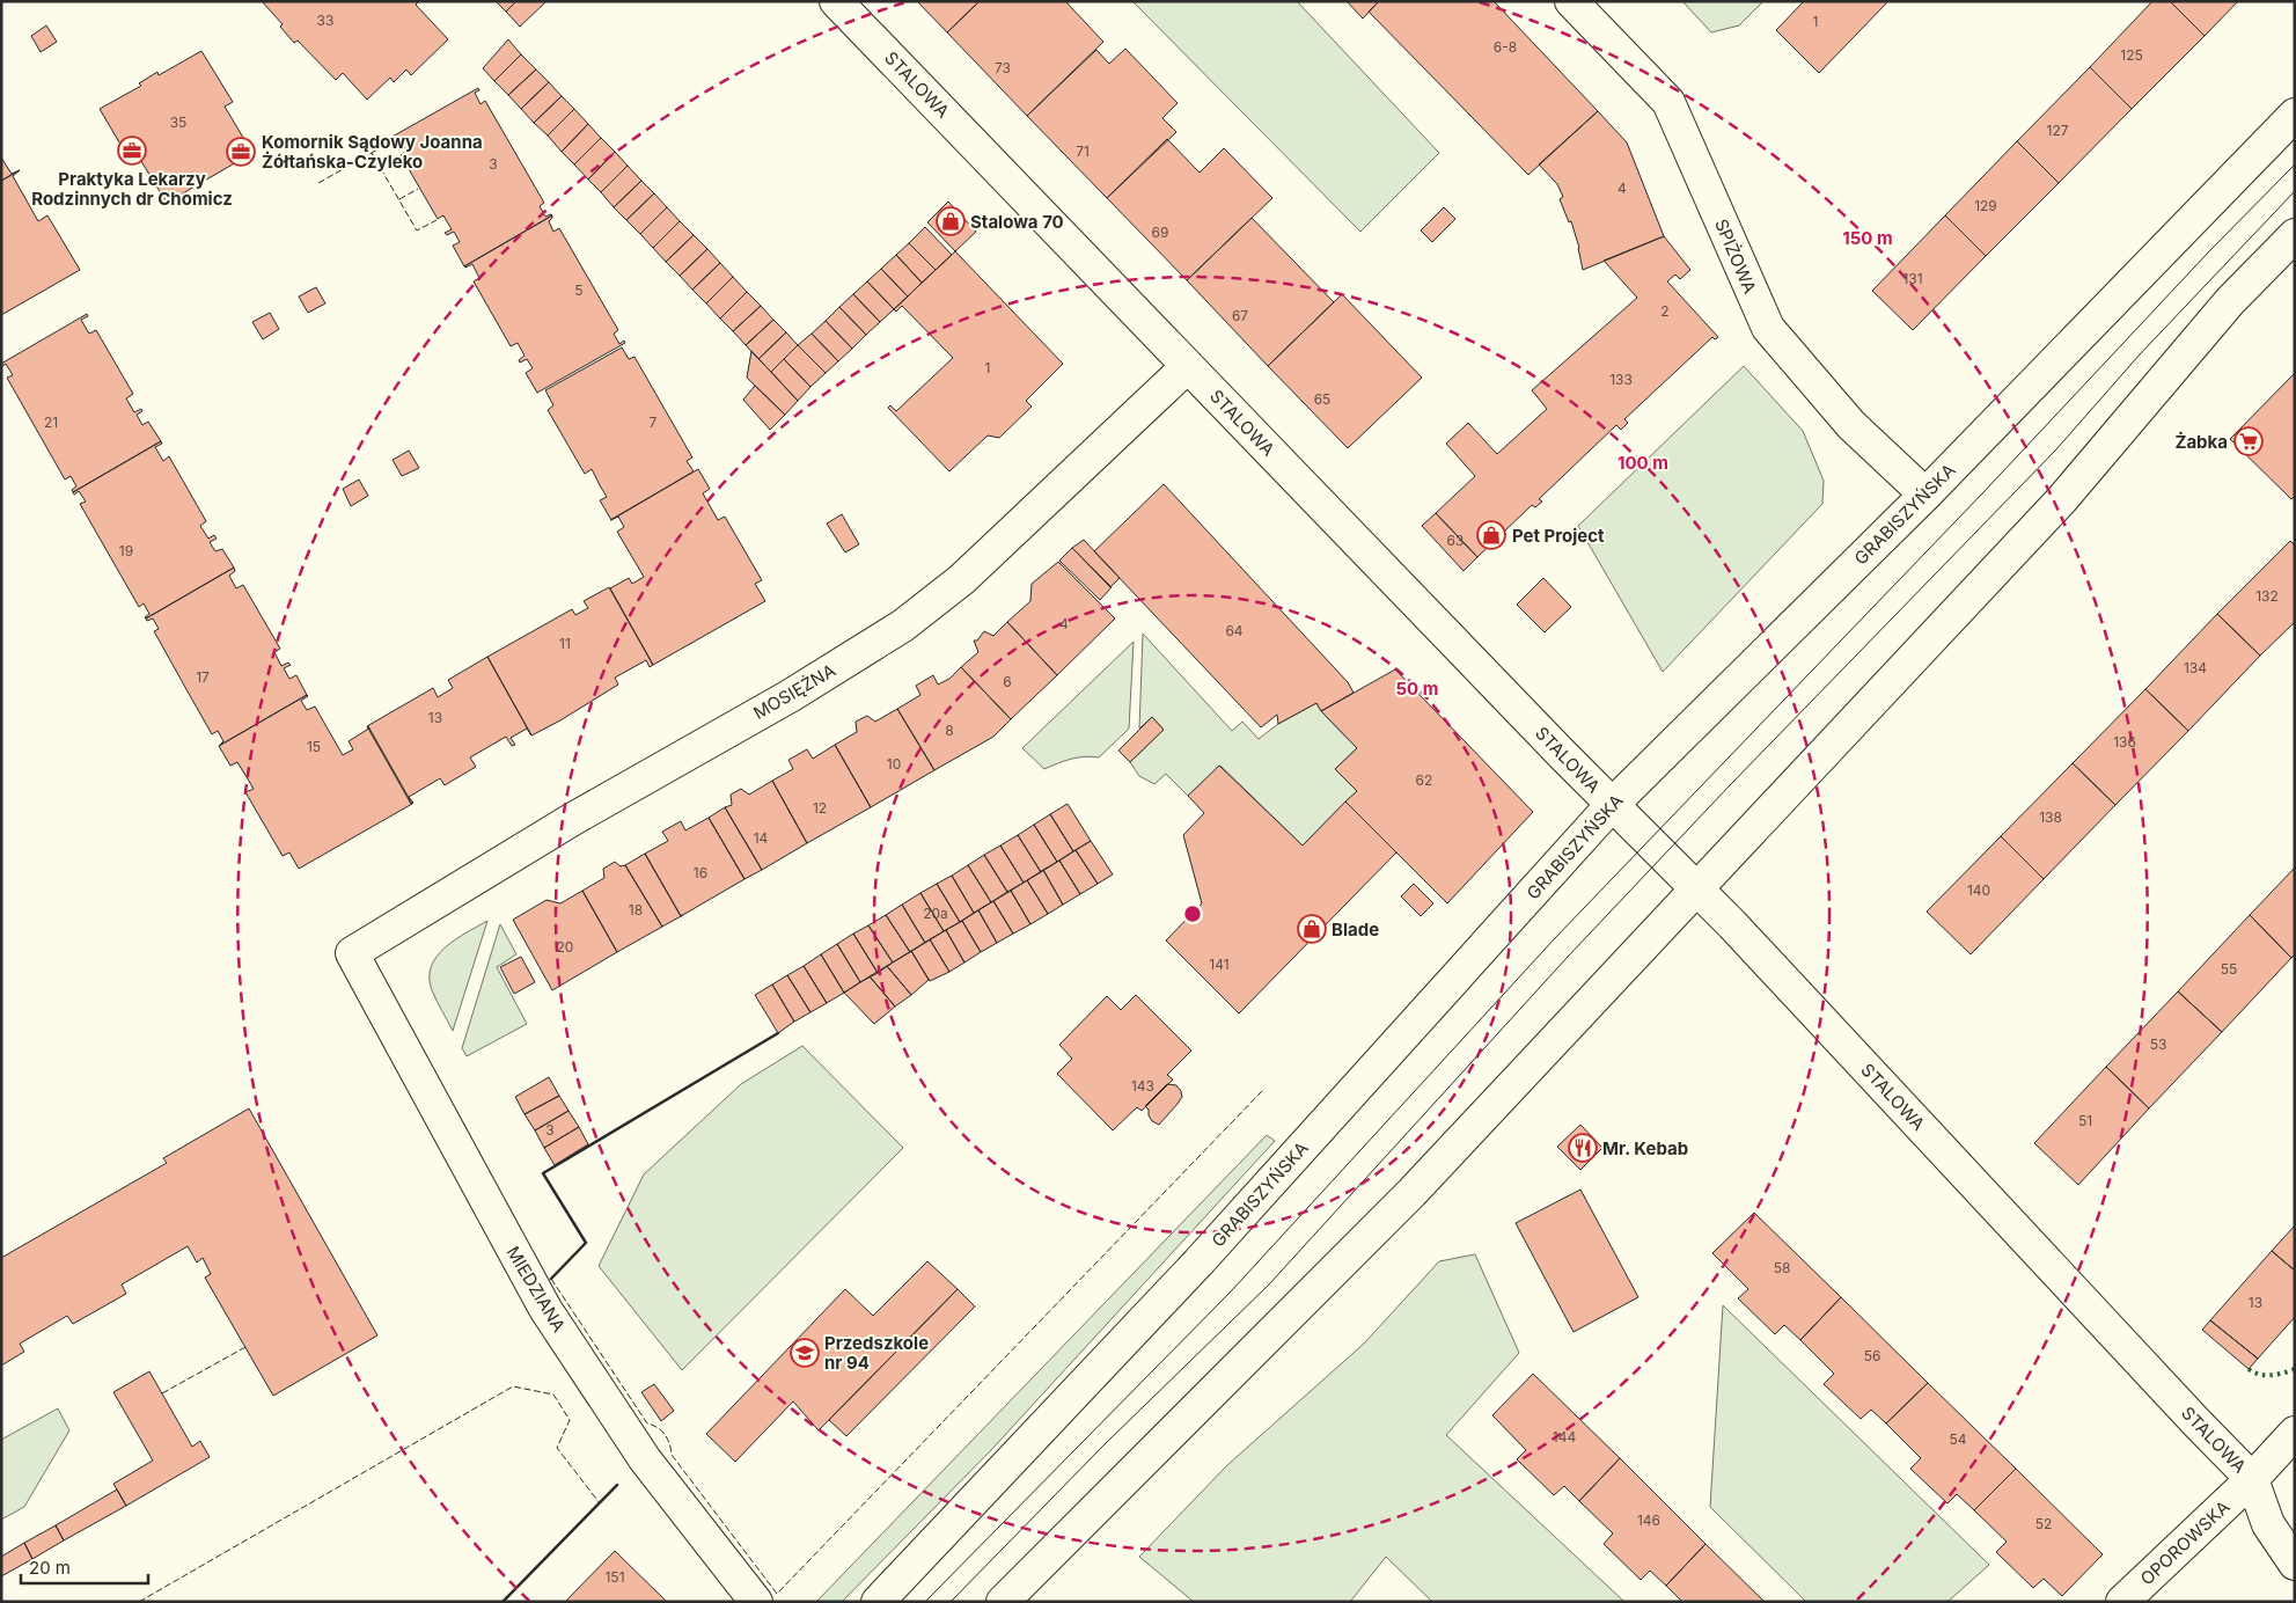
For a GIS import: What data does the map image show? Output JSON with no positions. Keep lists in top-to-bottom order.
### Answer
{
  "streets": {
    "street": [
      "STALOWA",
      "SPIŻOWA",
      "GRABISZYŃSKA",
      "MOSIĘŻNA",
      "MIEDZIANA",
      "OPOROWSKA"
    ]
  },
  "crossings": [
    ["STALOWA", "GRABISZYŃSKA"],
    ["STALOWA", "MOSIĘŻNA"],
    ["STALOWA", "OPOROWSKA"],
    ["SPIŻOWA", "GRABISZYŃSKA"],
    ["MOSIĘŻNA", "MIEDZIANA"]
  ],
  "places": {
    "office": ["Praktyka Lekarzy Rodzinnych dr Chomicz", "Komornik Sądowy Joanna Żółtańska-Czyleko"],
    "shop": ["Stalowa 70", "Pet Project", "Blade"],
    "supermarket": ["Żabka"],
    "restaurant": ["Mr. Kebab"],
    "school or university": ["Przedszkole nr 94"]
  },
  "house_numbers": [
    "33",
    "1",
    "6-8",
    "125",
    "73",
    "35",
    "127",
    "71",
    "3",
    "4",
    "129",
    "69",
    "131",
    "5",
    "2",
    "67",
    "1",
    "133",
    "65",
    "21",
    "7",
    "63",
    "19",
    "132",
    "4",
    "64",
    "11",
    "134",
    "17",
    "6",
    "13",
    "8",
    "136",
    "15",
    "10",
    "62",
    "12",
    "138",
    "14",
    "16",
    "140",
    "18",
    "20a",
    "20",
    "141",
    "55",
    "53",
    "143",
    "51",
    "3",
    "58",
    "13",
    "56",
    "144",
    "54",
    "146",
    "52",
    "151"
  ],
  "scale_bar": "20 m",
  "rings": ["150 m", "100 m", "50 m"]
}
